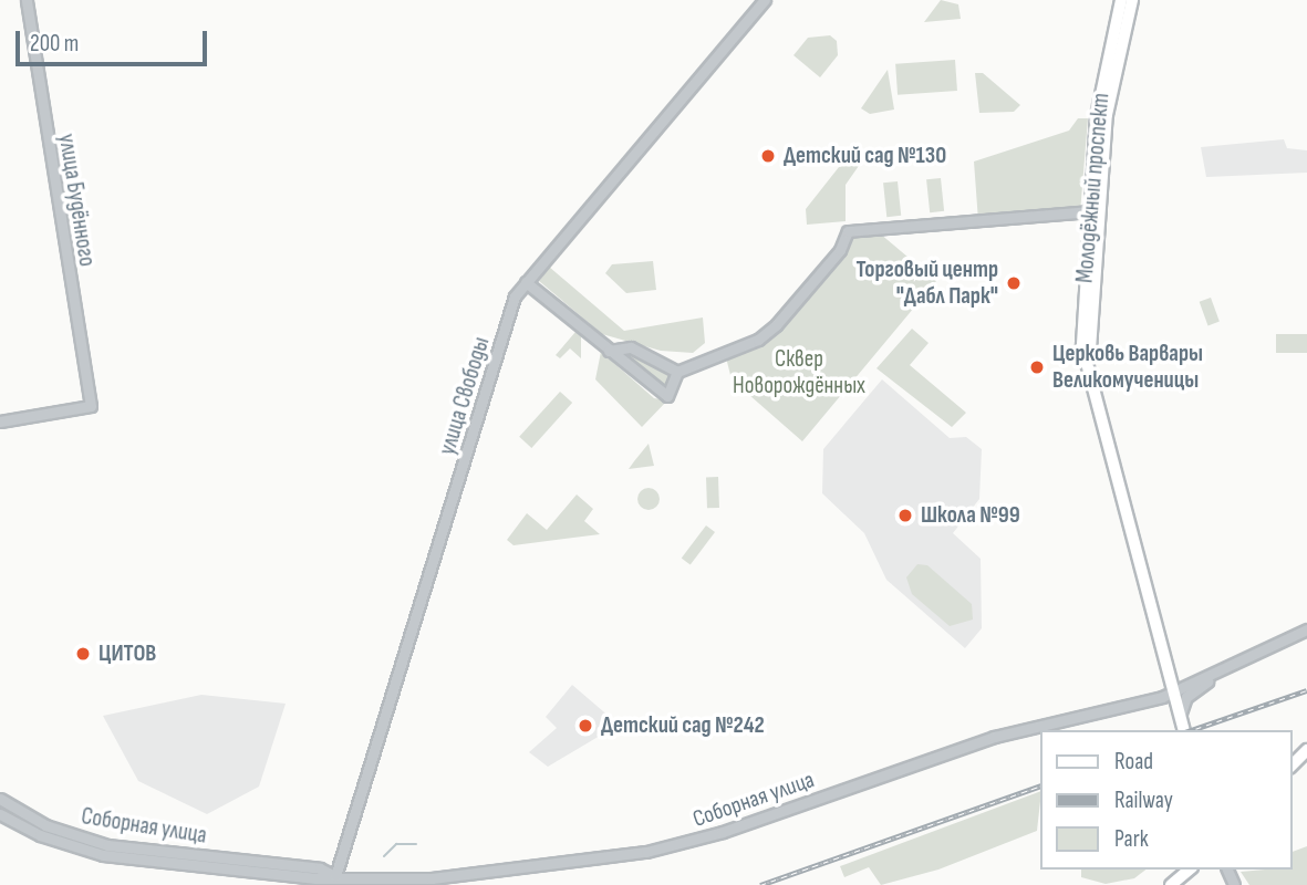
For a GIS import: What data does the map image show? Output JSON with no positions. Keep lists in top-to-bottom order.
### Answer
{
  "streets": {
    "main road": ["Молодёжный проспект"],
    "street": ["улица Будённого", "улица Свободы", "Соборная улица"]
  },
  "crossings": [
    ["Молодёжный проспект", "Соборная улица"],
    ["улица Свободы", "Соборная улица"]
  ],
  "parks": ["Сквер Новорождённых"],
  "places": [
    "Детский сад №130",
    "Торговый центр \"Дабл Парк\"",
    "Церковь Варвары Великомученицы",
    "Школа №99",
    "ЦИТОВ",
    "Детский сад №242"
  ],
  "legend": ["Road", "Railway", "Park"],
  "scale_bar": "200 m"
}
